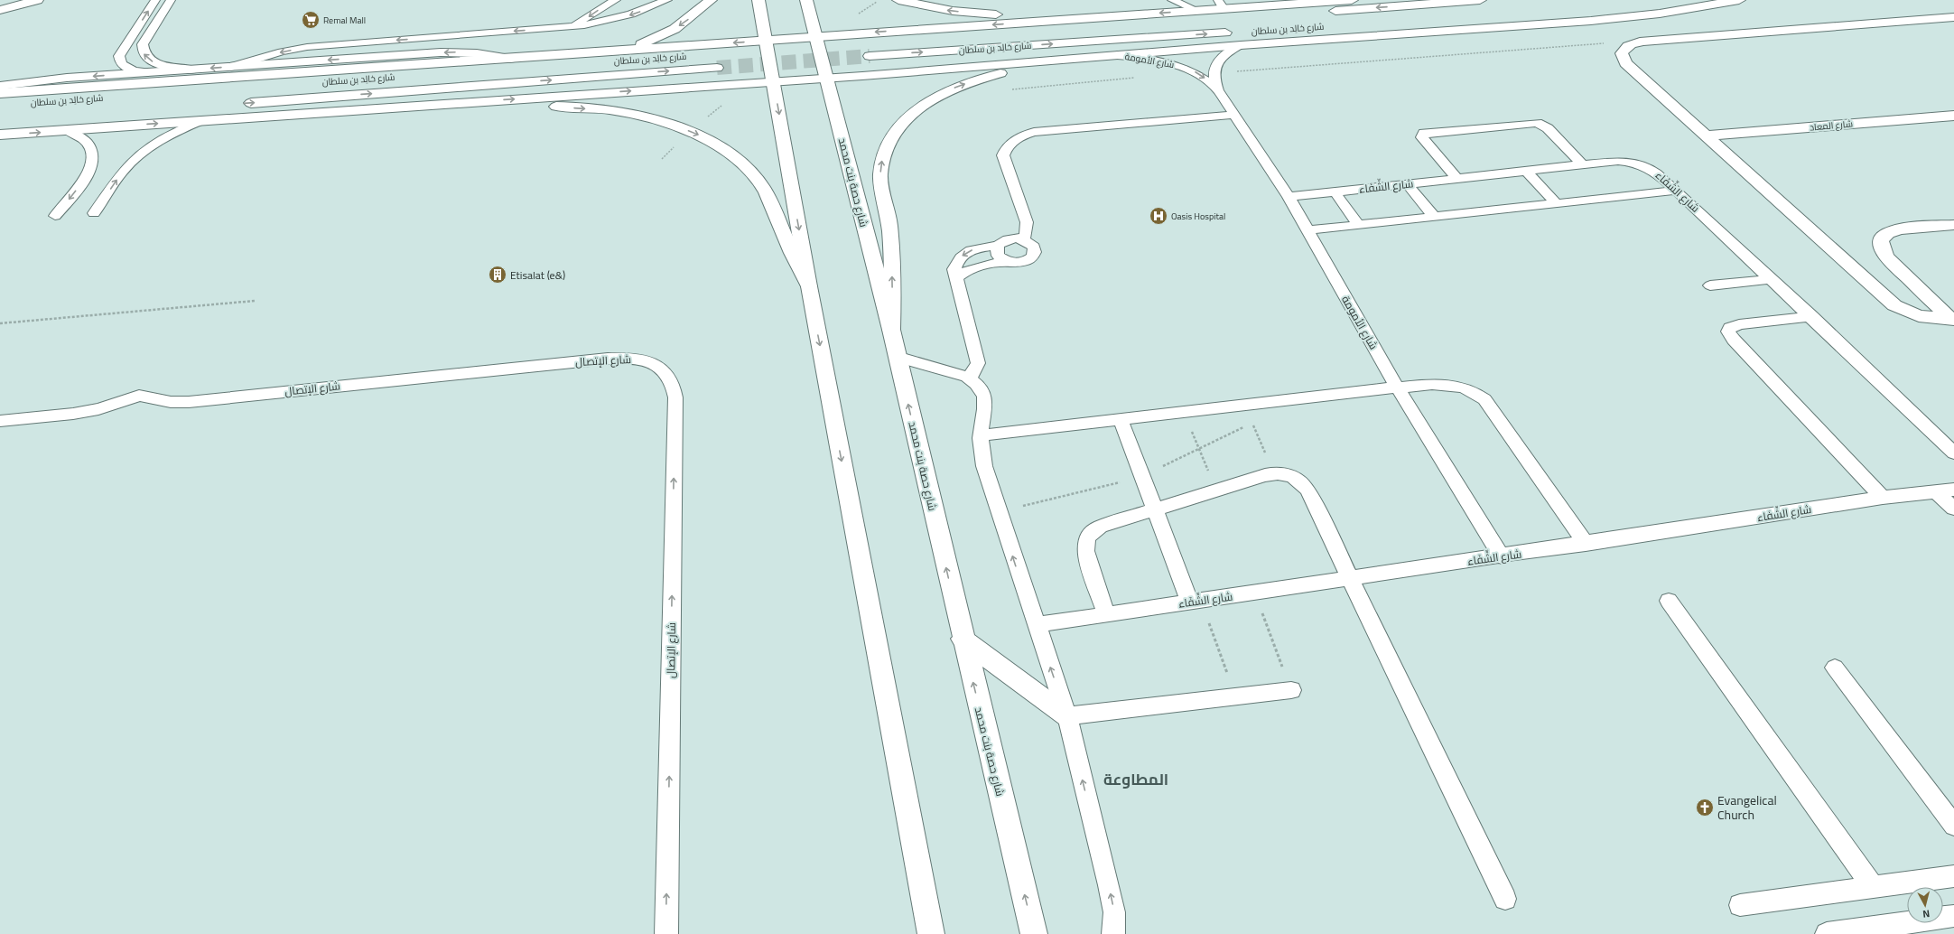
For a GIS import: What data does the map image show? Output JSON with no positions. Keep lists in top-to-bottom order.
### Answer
{
  "streets": {
    "main road": ["شارع خالِد بن سلطان", "شارع المعاد", "شارع حصة بنت محمد"],
    "lane": ["شارع الأمومة", "شارع الشِّفَاء", "شارع الإتصال"]
  },
  "crossings": [
    ["شارع الأمومة", "شارع الشِّفَاء"]
  ],
  "districts": ["المطاوعة"],
  "places": {
    "supermarket": ["Remal Mall"],
    "hospital": ["Oasis Hospital"],
    "building": ["Etisalat (e&)"],
    "church": ["Evangelical Church"]
  },
  "north": "bottom"
}
